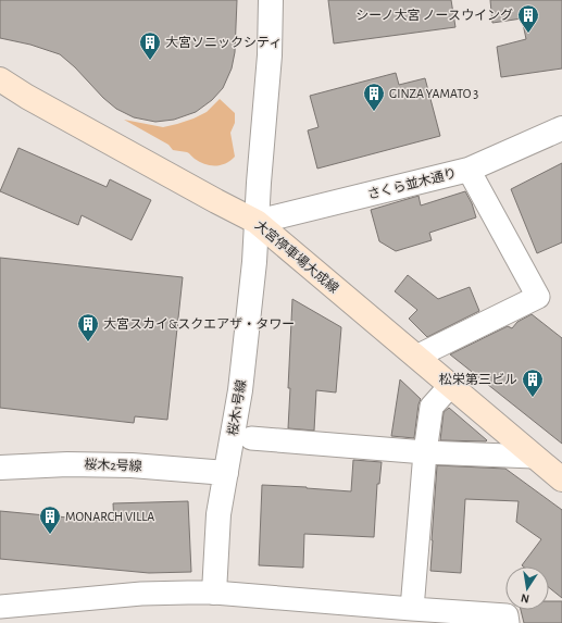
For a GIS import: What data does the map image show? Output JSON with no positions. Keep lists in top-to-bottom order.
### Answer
{
  "streets": {
    "main road": ["大宮停車場大成線"],
    "street": ["さくら並木通り", "桜木1号線", "桜木2号線"]
  },
  "crossings": [
    ["さくら並木通り", "大宮停車場大成線"],
    ["さくら並木通り", "桜木1号線"],
    ["大宮停車場大成線", "桜木1号線"],
    ["桜木1号線", "桜木2号線"]
  ],
  "places": {
    "building": [
      "シーノ大宮 ノースウイング",
      "大宮ソニックシティ",
      "GINZA YAMATO 3",
      "大宮スカイ&スクエアザ・タワー",
      "松栄第三ビル",
      "MONARCH VILLA"
    ]
  },
  "north": "bottom"
}
